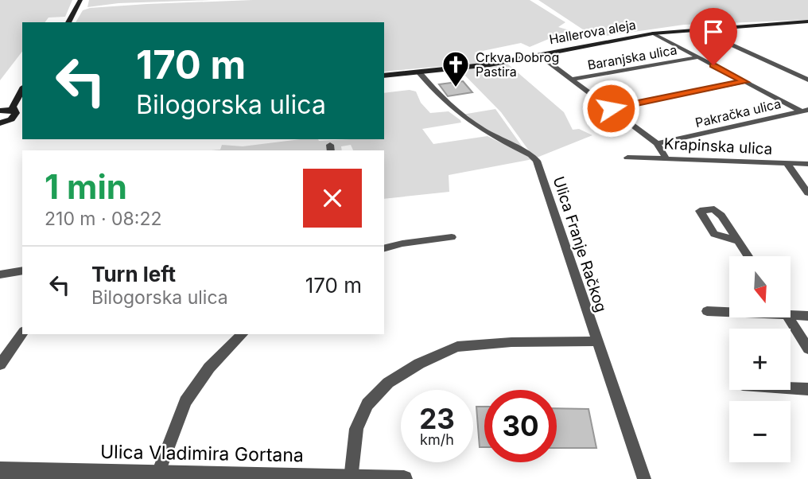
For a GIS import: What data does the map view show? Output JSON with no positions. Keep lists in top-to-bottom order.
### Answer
{
  "streets": {
    "main road": ["Hallerova aleja"],
    "street": [
      "Baranjska ulica",
      "Pakračka ulica",
      "Krapinska ulica",
      "Ulica Franje Račkog",
      "Ulica Vladimira Gortana"
    ]
  },
  "crossings": [
    ["Hallerova aleja", "Ulica Franje Račkog"]
  ],
  "places": {
    "church": ["Crkva Dobrog Pastira"]
  },
  "north": "bottom",
  "page": {
    "turn": ["170 m", "Bilogorska ulica"],
    "heading": ["1 min", "210 m · 08:22"],
    "list": [
      {
        "name": "Turn left",
        "note": "Bilogorska ulica",
        "value": "170 m"
      }
    ],
    "map_buttons": ["+", "−"],
    "speed": "23 km/h",
    "limit": "30"
  }
}
